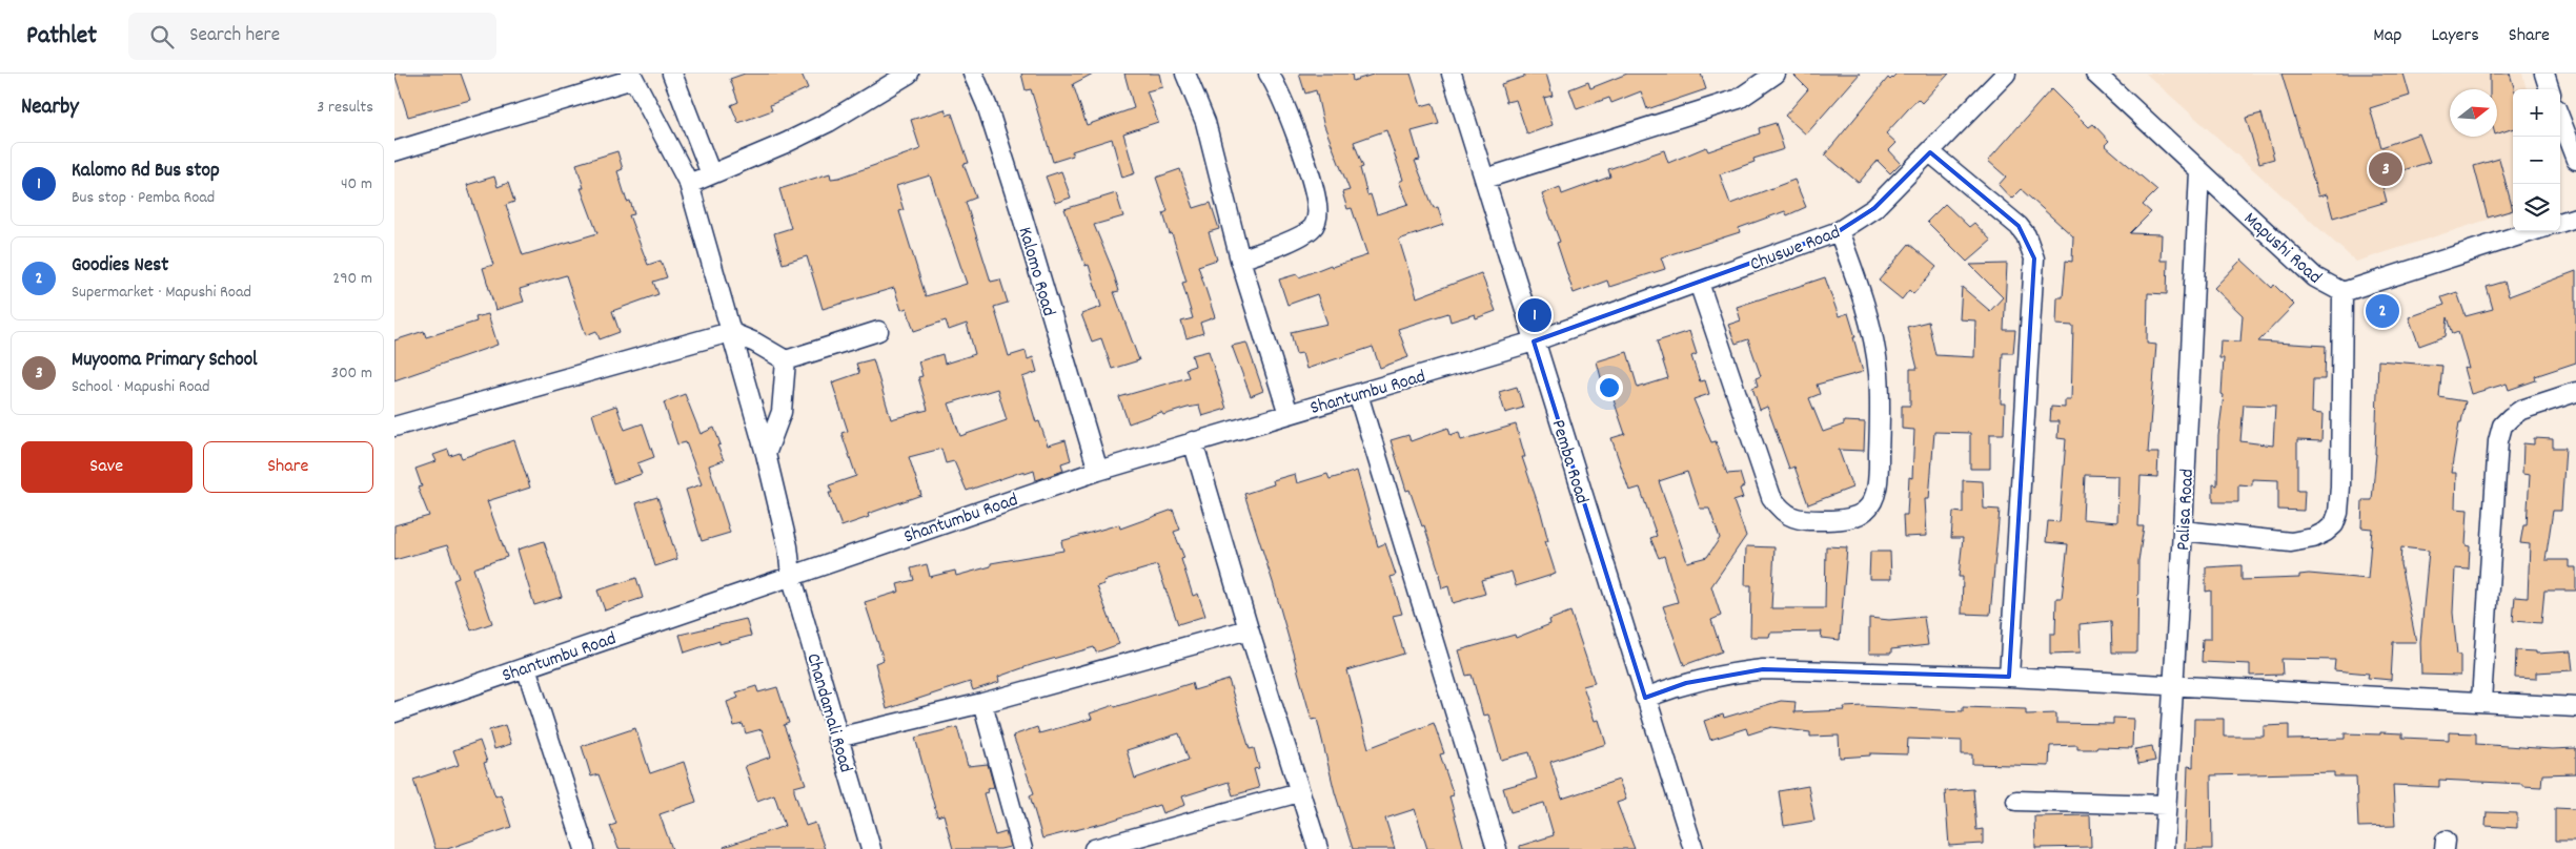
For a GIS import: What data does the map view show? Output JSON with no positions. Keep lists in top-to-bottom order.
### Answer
{
  "streets": {
    "street": [
      "Chuswe Road",
      "Mapushi Road",
      "Kalomo Road",
      "Shantumbu Road",
      "Pemba Road",
      "Palisa Road",
      "Chandamali Road"
    ]
  },
  "crossings": [
    ["Chuswe Road", "Shantumbu Road"],
    ["Chuswe Road", "Pemba Road"],
    ["Mapushi Road", "Palisa Road"],
    ["Kalomo Road", "Shantumbu Road"],
    ["Shantumbu Road", "Pemba Road"],
    ["Shantumbu Road", "Chandamali Road"]
  ],
  "north": "right",
  "page": {
    "header": "Pathlet",
    "search": "Search here",
    "nav": ["Map", "Layers", "Share"],
    "heading": ["Nearby", "3 results"],
    "map_buttons": ["+", "−"],
    "list": [
      {
        "mark": "1",
        "name": "Kalomo Rd Bus stop",
        "note": "Bus stop · Pemba Road",
        "value": "40 m"
      },
      {
        "mark": "2",
        "name": "Goodies Nest",
        "note": "Supermarket · Mapushi Road",
        "value": "290 m"
      },
      {
        "mark": "3",
        "name": "Muyooma Primary School",
        "note": "School · Mapushi Road",
        "value": "300 m"
      }
    ],
    "pins": ["3", "2", "1"],
    "buttons": ["Save", "Share"]
  }
}
